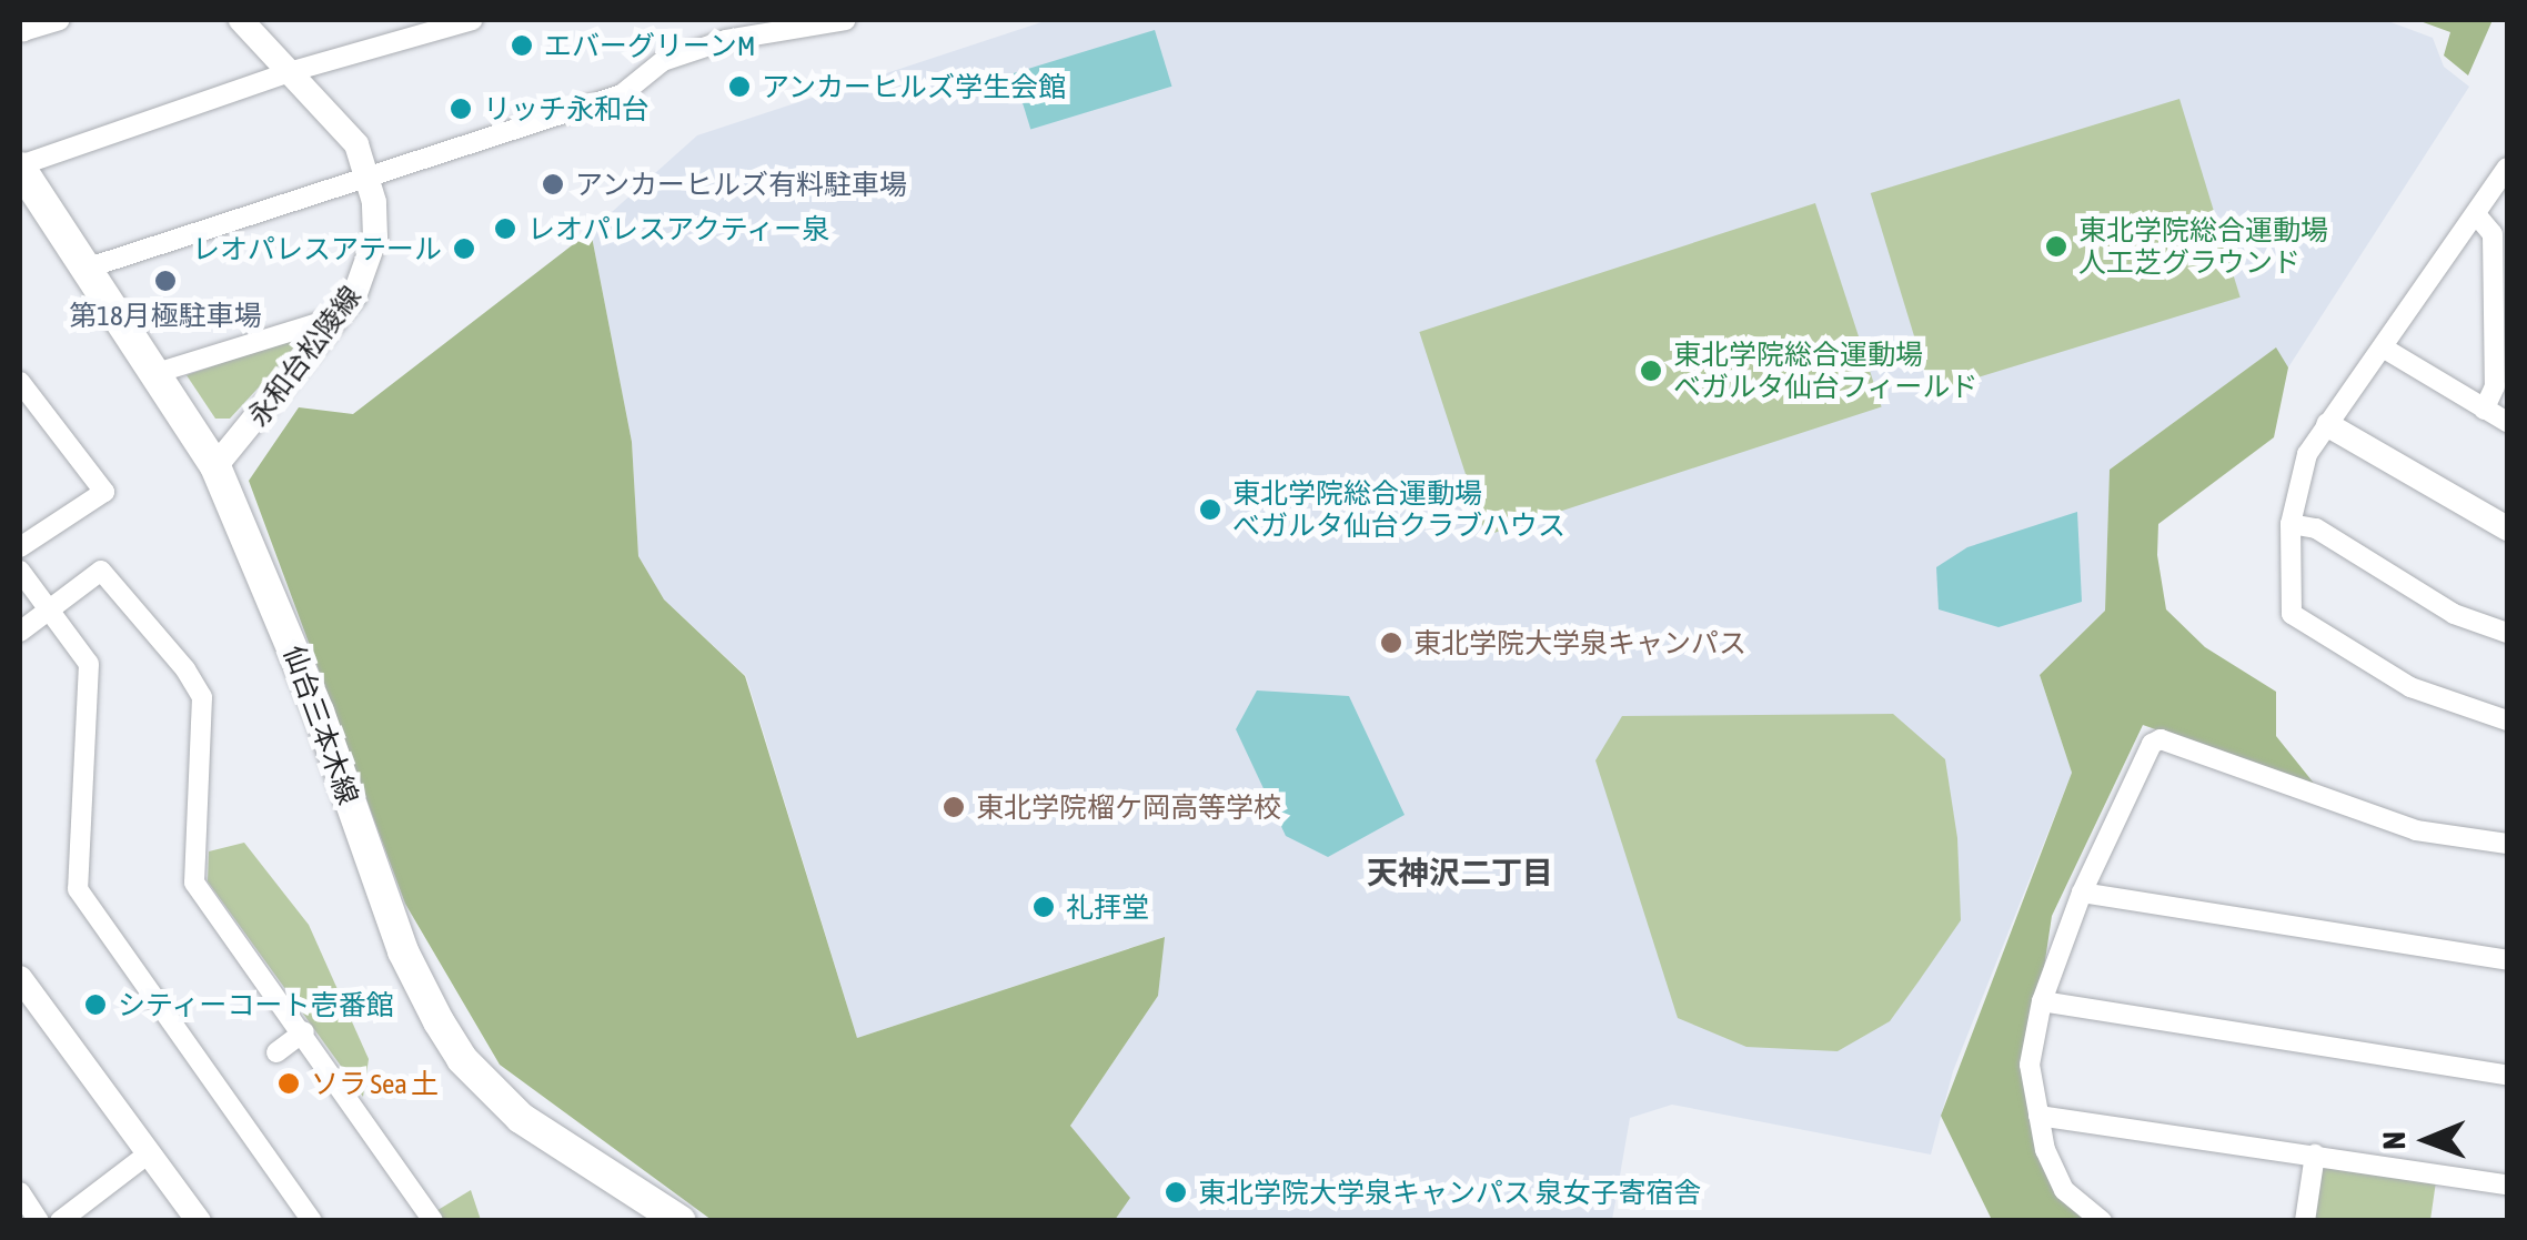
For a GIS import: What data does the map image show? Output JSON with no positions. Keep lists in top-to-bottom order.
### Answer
{
  "streets": {
    "main road": ["仙台三本木線"],
    "street": ["永和台松陵線"]
  },
  "crossings": [
    ["永和台松陵線", "仙台三本木線"]
  ],
  "districts": ["天神沢二丁目"],
  "places": [
    "エバーグリーンM",
    "アンカーヒルズ学生会館",
    "リッチ永和台",
    "アンカーヒルズ有料駐車場",
    "レオパレスアクティー泉",
    "東北学院総合運動場 人工芝グラウンド",
    "レオパレスアテール",
    "第18月極駐車場",
    "東北学院総合運動場 ベガルタ仙台フィールド",
    "東北学院総合運動場 べガルタ仙台クラブハウス",
    "東北学院大学泉キャンパス",
    "東北学院榴ケ岡高等学校",
    "礼拝堂",
    "シティーコート壱番館",
    "ソラ Sea 土",
    "東北学院大学泉キャンパス 泉女子寄宿舎"
  ],
  "north": "left"
}
